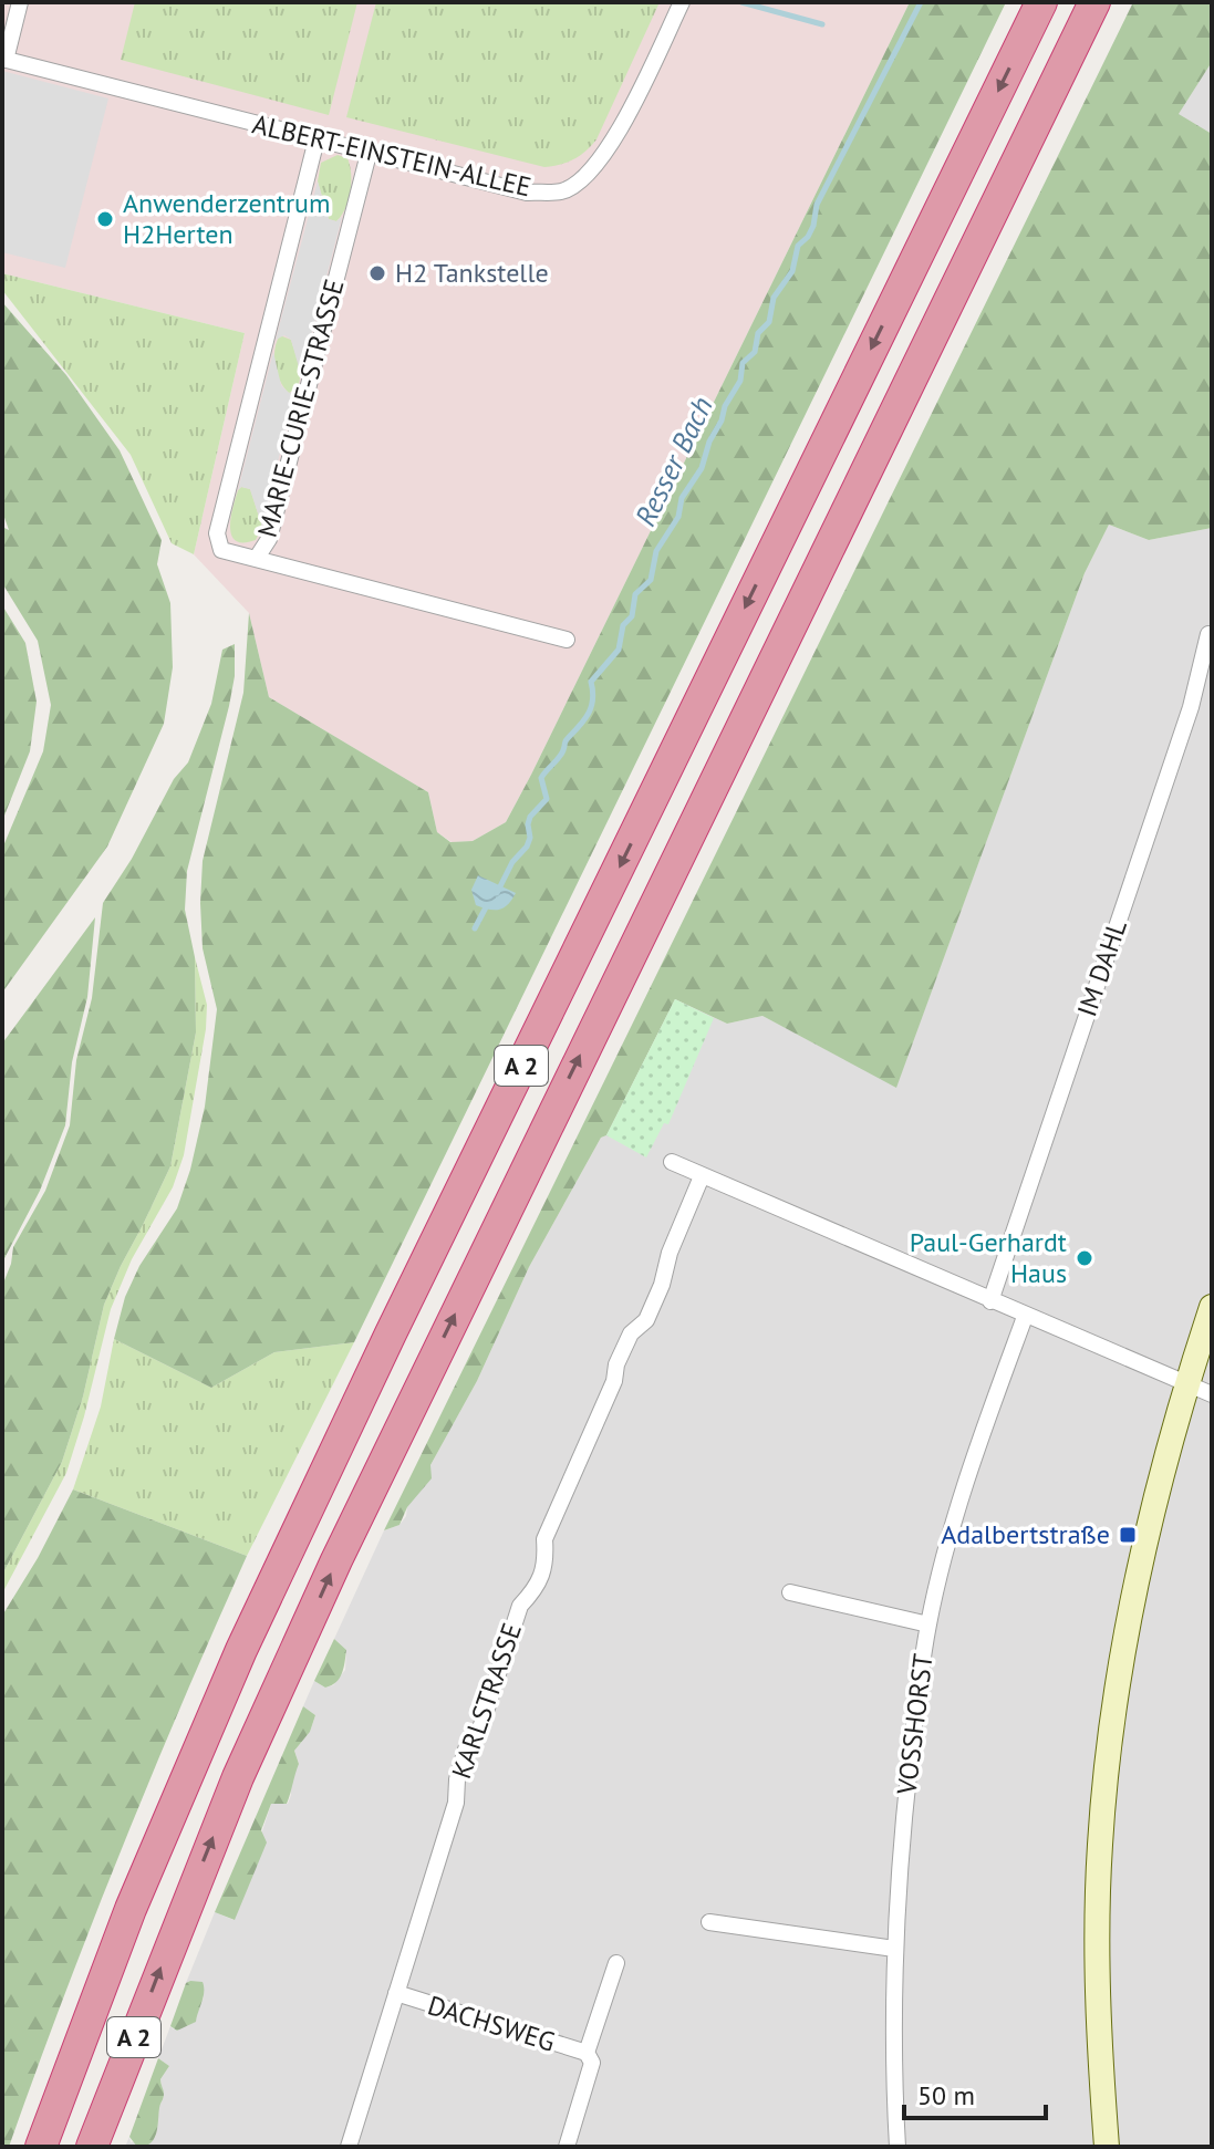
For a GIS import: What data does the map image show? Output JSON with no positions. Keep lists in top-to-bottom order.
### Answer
{
  "streets": {
    "highway": ["A 2"],
    "street": [
      "ALBERT-EINSTEIN-ALLEE",
      "MARIE-CURIE-STRASSE",
      "IM DAHL",
      "KARLSTRASSE",
      "VOSSHORST",
      "DACHSWEG"
    ]
  },
  "crossings": [
    ["ALBERT-EINSTEIN-ALLEE", "MARIE-CURIE-STRASSE"],
    ["KARLSTRASSE", "DACHSWEG"]
  ],
  "water": ["Resser Bach"],
  "places": {
    "other": ["Anwenderzentrum H2Herten", "H2 Tankstelle", "Paul-Gerhardt Haus"],
    "transit": ["Adalbertstraße"]
  },
  "scale_bar": "50 m"
}
